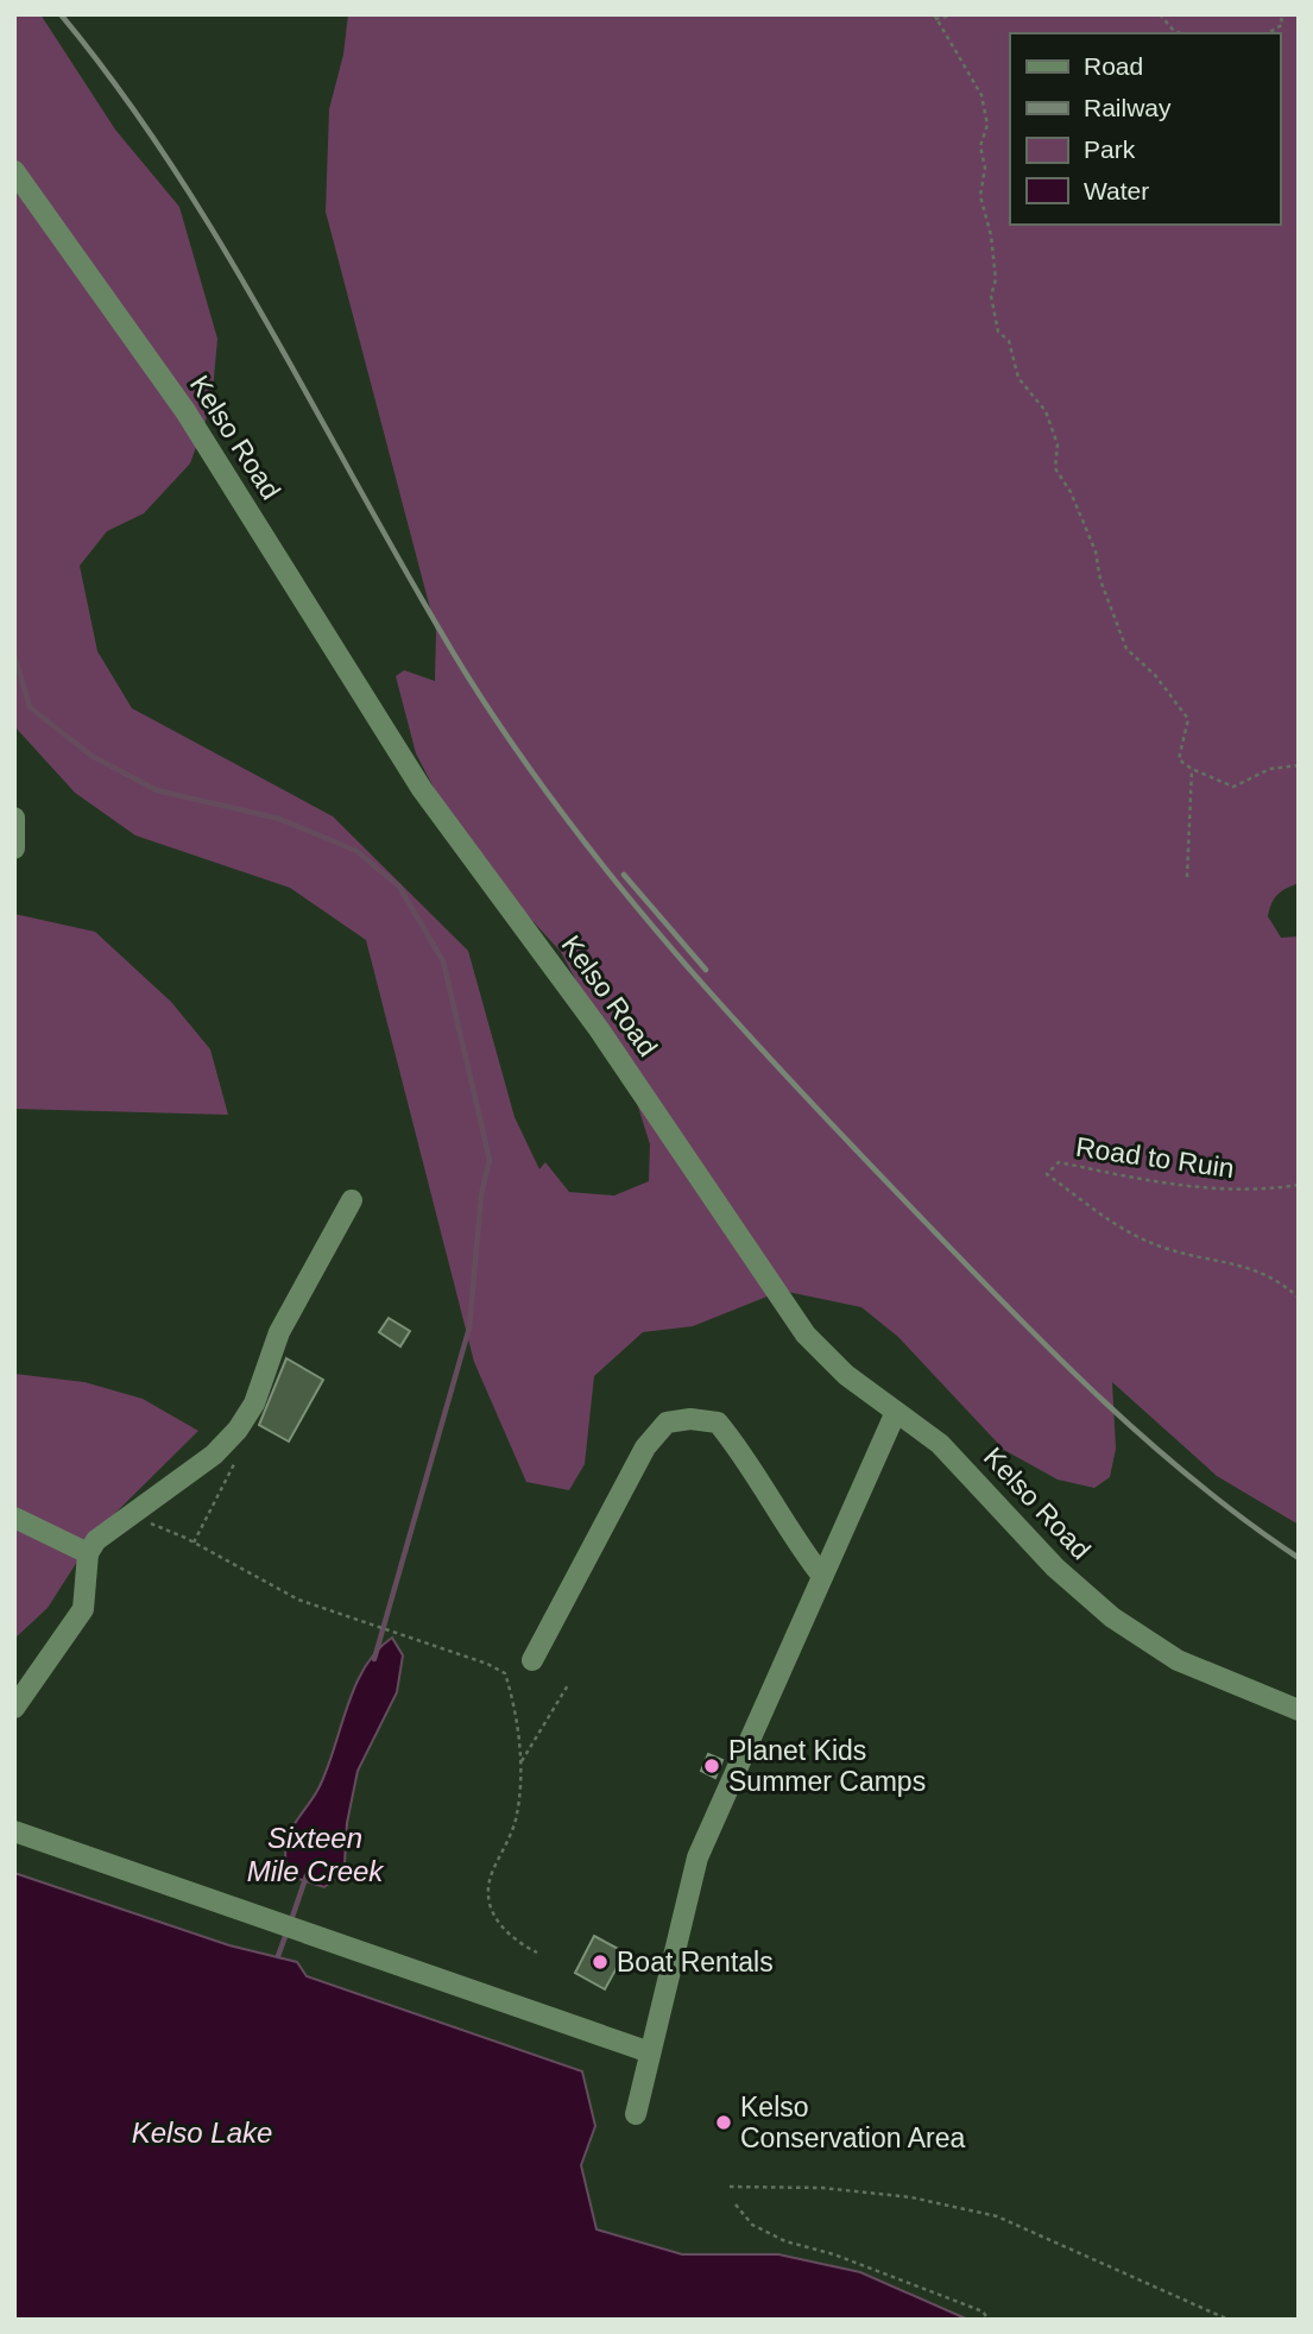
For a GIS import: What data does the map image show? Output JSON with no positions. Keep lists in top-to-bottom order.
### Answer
{
  "streets": {
    "street": ["Kelso Road"],
    "path": ["Road to Ruin"]
  },
  "water": ["Sixteen Mile Creek", "Kelso Lake"],
  "places": ["Planet Kids Summer Camps", "Boat Rentals", "Kelso Conservation Area"],
  "legend": [
    "Road",
    "Railway",
    "Park",
    "Water"
  ]
}
